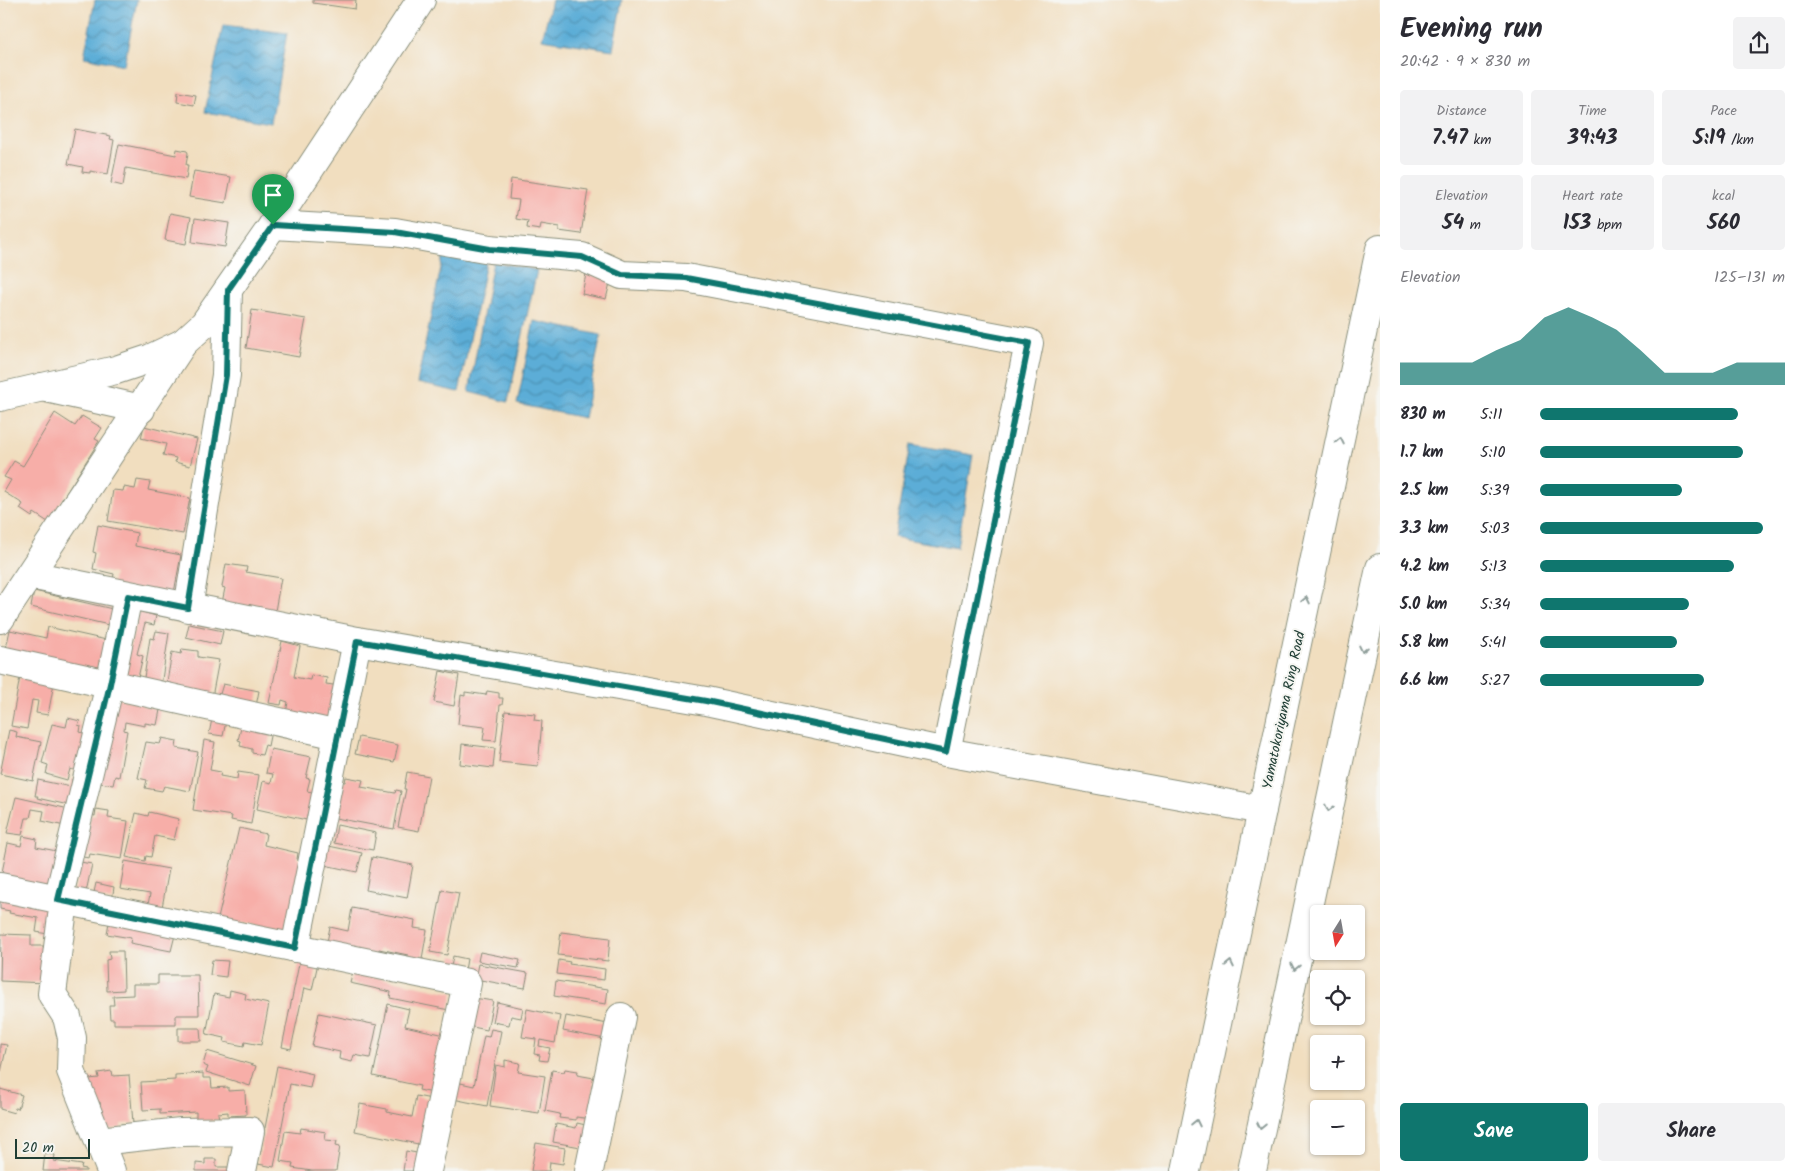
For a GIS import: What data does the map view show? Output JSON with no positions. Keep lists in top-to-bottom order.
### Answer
{
  "streets": {
    "street": ["Yamatokoriyama Ring Road"]
  },
  "scale_bar": "20 m",
  "north": "bottom",
  "page": {
    "heading": ["Evening run", "20:42 · 9 × 830 m"],
    "stats": [
      ["Distance", "7.47 km"],
      ["Time", "39:43"],
      ["Pace", "5:19 /km"],
      ["Elevation", "54 m"],
      ["Heart rate", "153 bpm"],
      ["kcal", "560"]
    ],
    "chart": ["Elevation", "125–131 m"],
    "list": [
      {
        "name": "830 m",
        "note": "5:11"
      },
      {
        "name": "1.7 km",
        "note": "5:10"
      },
      {
        "name": "2.5 km",
        "note": "5:39"
      },
      {
        "name": "3.3 km",
        "note": "5:03"
      },
      {
        "name": "4.2 km",
        "note": "5:13"
      },
      {
        "name": "5.0 km",
        "note": "5:34"
      },
      {
        "name": "5.8 km",
        "note": "5:41"
      },
      {
        "name": "6.6 km",
        "note": "5:27"
      }
    ],
    "map_buttons": ["+", "−"],
    "buttons": ["Save", "Share"],
    "scale": "20 m"
  }
}
